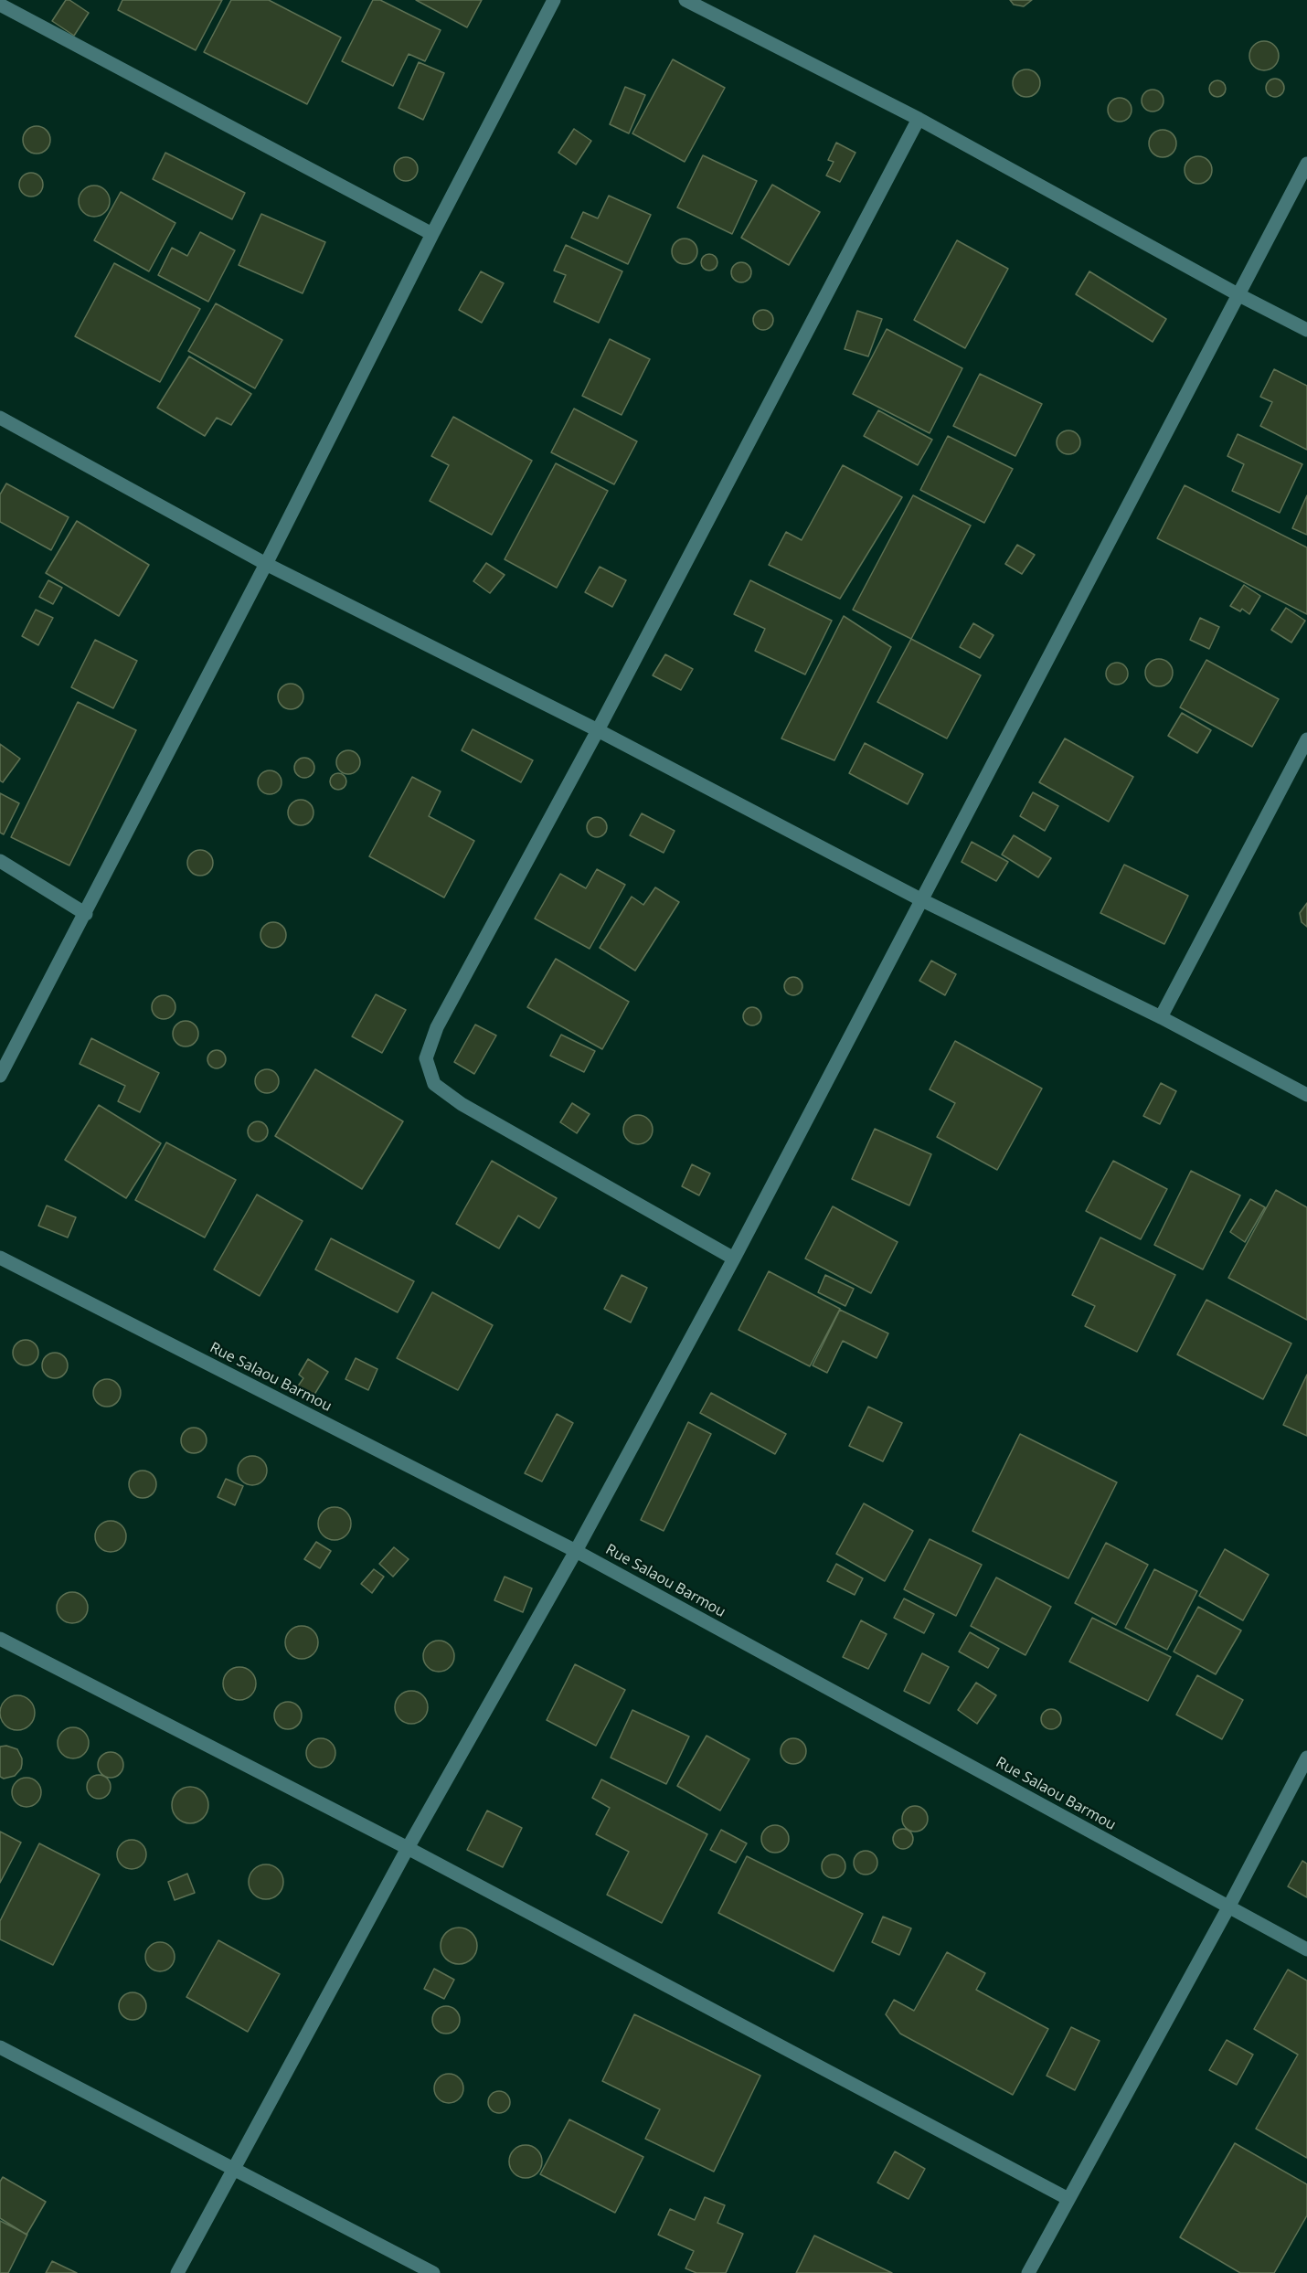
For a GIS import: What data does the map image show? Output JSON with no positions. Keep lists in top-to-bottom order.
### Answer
{
  "streets": {
    "street": ["Rue Salaou Barmou"]
  }
}
